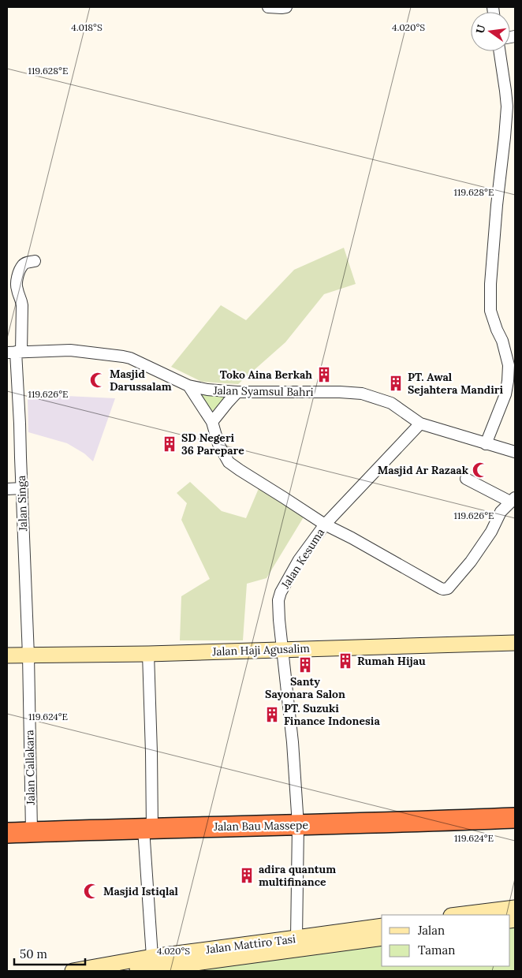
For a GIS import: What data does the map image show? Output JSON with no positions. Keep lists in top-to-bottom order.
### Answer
{
  "streets": {
    "highway": ["Jalan Bau Massepe"],
    "street": [
      "Jalan Syamsul Bahri",
      "Jalan Singa",
      "Jalan Kesuma",
      "Jalan Haji Agusalim",
      "Jalan Callakara",
      "Jalan Mattiro Tasi"
    ]
  },
  "crossings": [
    ["Jalan Syamsul Bahri", "Jalan Singa"],
    ["Jalan Syamsul Bahri", "Jalan Kesuma"],
    ["Jalan Singa", "Jalan Haji Agusalim"],
    ["Jalan Singa", "Jalan Callakara"],
    ["Jalan Kesuma", "Jalan Haji Agusalim"],
    ["Jalan Kesuma", "Jalan Bau Massepe"],
    ["Jalan Kesuma", "Jalan Mattiro Tasi"],
    ["Jalan Haji Agusalim", "Jalan Callakara"],
    ["Jalan Callakara", "Jalan Bau Massepe"]
  ],
  "places": {
    "building": [
      "Toko Aina Berkah",
      "PT. Awal Sejahtera Mandiri",
      "SD Negeri 36 Parepare",
      "Rumah Hijau",
      "Santy Sayonara Salon",
      "PT. Suzuki Finance Indonesia",
      "adira quantum multifinance"
    ],
    "mosque": ["Masjid Darussalam", "Masjid Ar Razaak", "Masjid Istiqlal"]
  },
  "legend": ["Jalan", "Taman"],
  "scale_bar": "50 m",
  "north": "left",
  "coordinates": [
    "4.018°S",
    "4.020°S",
    "119.628°E",
    "119.626°E",
    "119.624°E"
  ]
}
